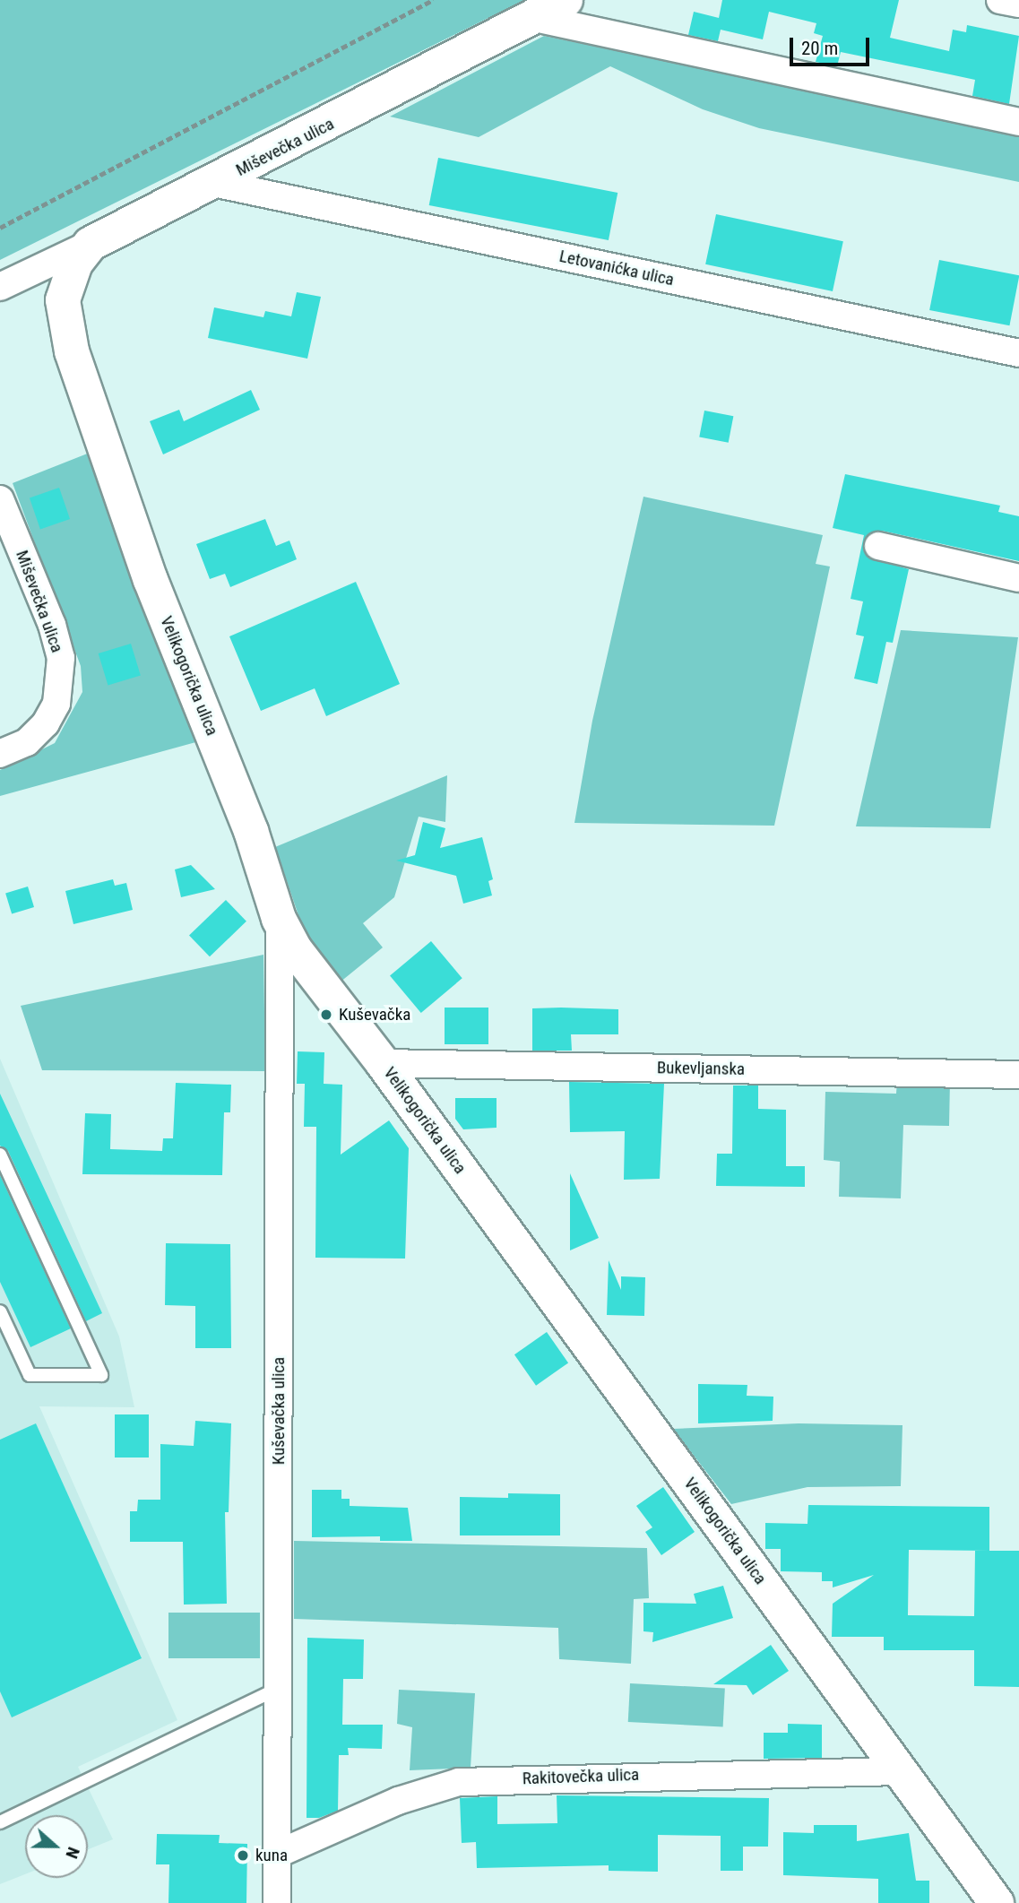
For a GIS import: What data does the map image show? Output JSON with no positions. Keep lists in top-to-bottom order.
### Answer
{
  "streets": {
    "street": [
      "Miševečka ulica",
      "Letovanićka ulica",
      "Velikogorička ulica",
      "Bukevljanska",
      "Kuševačka ulica",
      "Rakitovečka ulica"
    ]
  },
  "crossings": [
    ["Miševečka ulica", "Letovanićka ulica"],
    ["Miševečka ulica", "Velikogorička ulica"],
    ["Velikogorička ulica", "Bukevljanska"],
    ["Velikogorička ulica", "Kuševačka ulica"],
    ["Velikogorička ulica", "Rakitovečka ulica"],
    ["Kuševačka ulica", "Rakitovečka ulica"]
  ],
  "places": ["Kuševačka", "kuna"],
  "scale_bar": "20 m",
  "north": "right"
}
